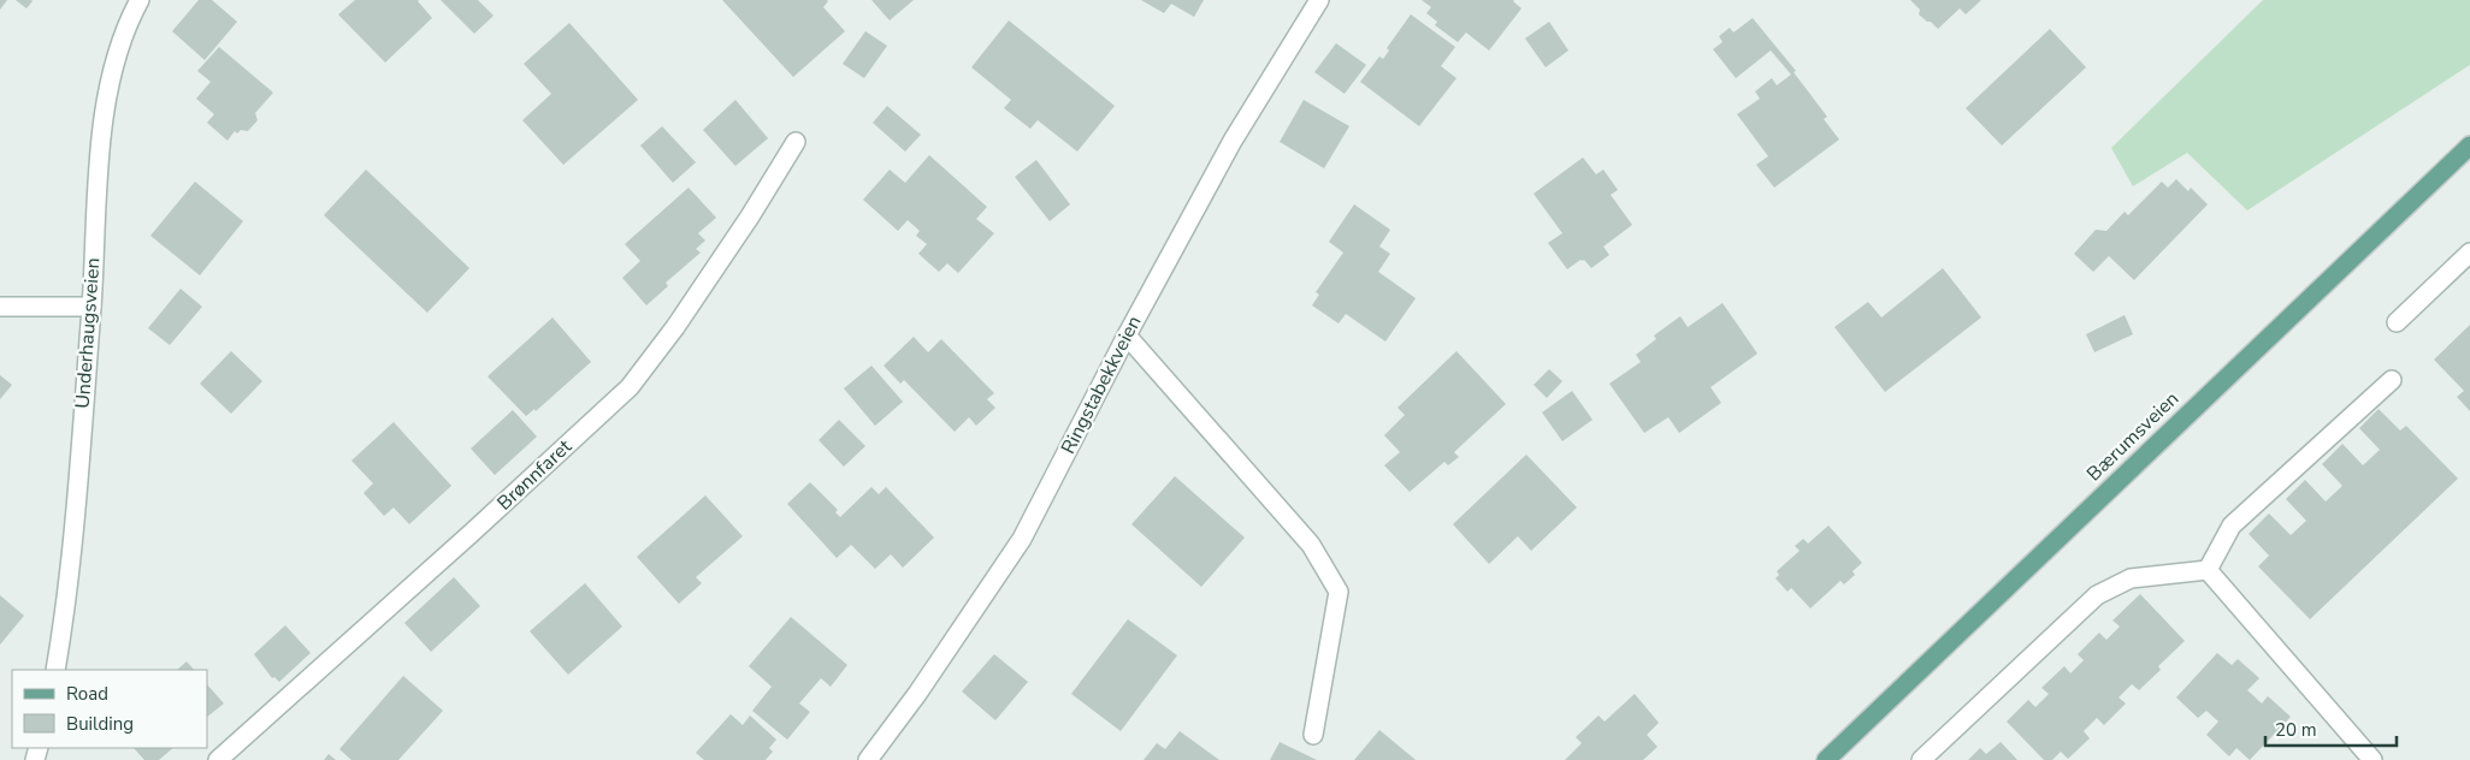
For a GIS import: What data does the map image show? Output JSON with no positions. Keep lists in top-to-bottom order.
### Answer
{
  "streets": {
    "main road": ["Bærumsveien"],
    "street": ["Underhaugsveien", "Ringstabekkveien", "Brønnfaret"]
  },
  "legend": ["Road", "Building"],
  "scale_bar": "20 m"
}
